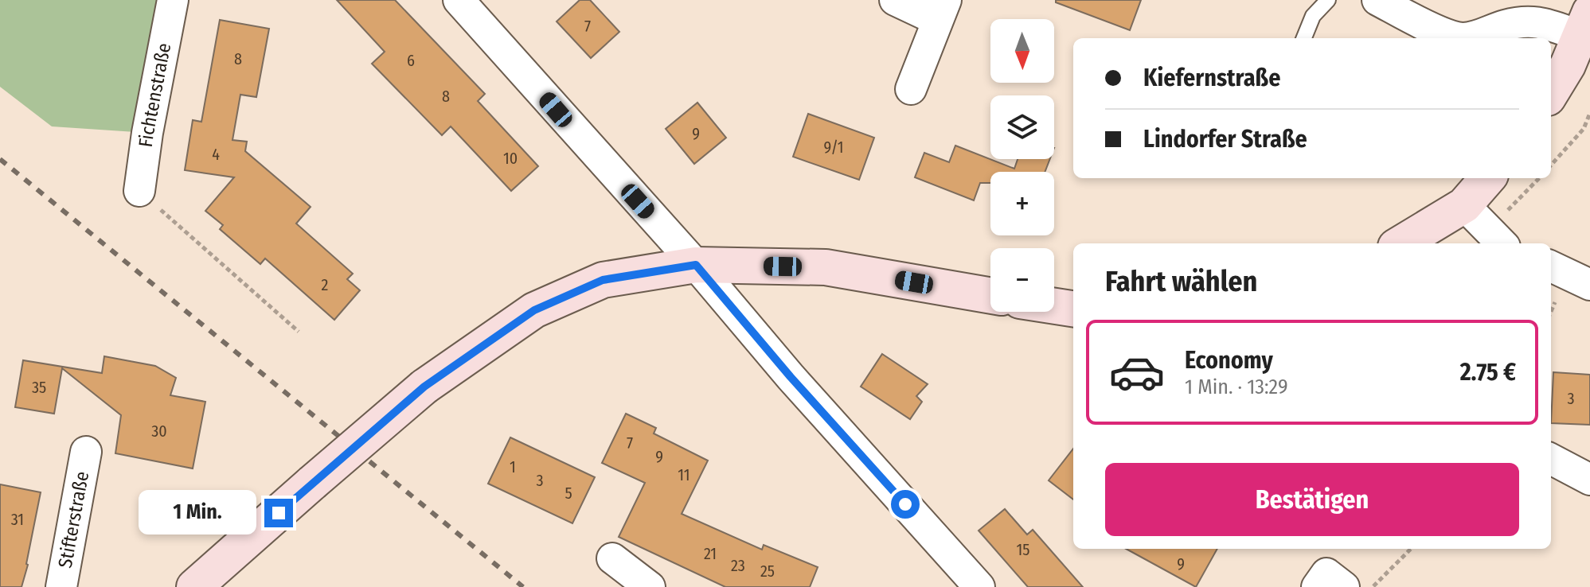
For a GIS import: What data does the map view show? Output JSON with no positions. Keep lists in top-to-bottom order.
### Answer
{
  "streets": {
    "street": ["Fichtenstraße", "Stifterstraße"]
  },
  "house_numbers": [
    "7",
    "8",
    "6",
    "8",
    "9",
    "9/1",
    "4",
    "10",
    "2",
    "35",
    "3",
    "30",
    "7",
    "9",
    "1",
    "11",
    "3",
    "5",
    "31",
    "15",
    "21",
    "9",
    "23",
    "25"
  ],
  "north": "bottom",
  "page": {
    "map_buttons": ["+", "−"],
    "banner": ["Kiefernstraße", "Lindorfer Straße"],
    "heading": "Fahrt wählen",
    "list": [
      {
        "name": "Economy",
        "note": "1 Min. · 13:29",
        "value": "2.75 €"
      }
    ],
    "buttons": "Bestätigen",
    "bubble": "1 Min."
  }
}
